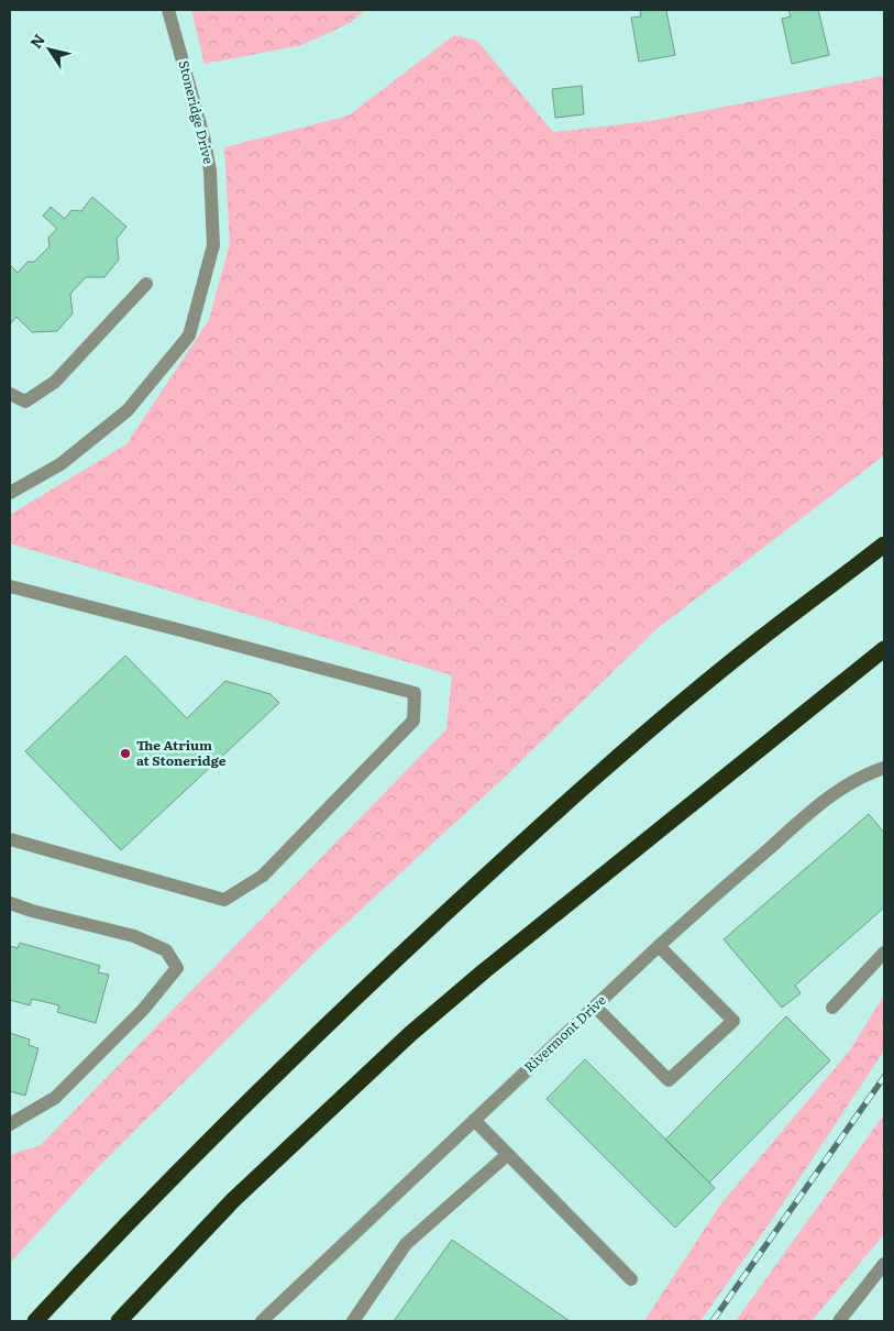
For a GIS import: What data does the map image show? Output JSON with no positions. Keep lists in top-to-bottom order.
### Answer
{
  "streets": {
    "street": ["Stoneridge Drive", "Rivermont Drive"]
  },
  "places": ["The Atrium at Stoneridge"],
  "north": "top left"
}
